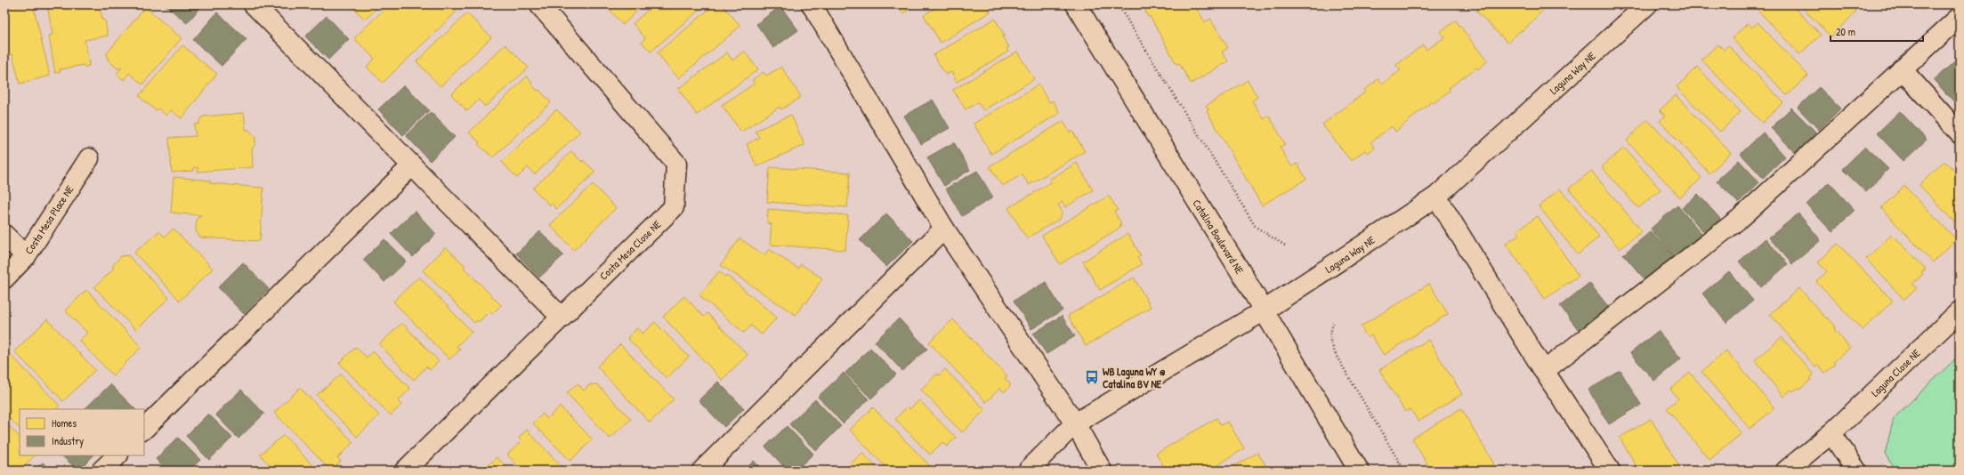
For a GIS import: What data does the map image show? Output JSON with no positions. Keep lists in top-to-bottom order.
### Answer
{
  "streets": {
    "street": [
      "Laguna Way NE",
      "Costa Mesa Place NE",
      "Catalina Boulevard NE",
      "Costa Mesa Close NE",
      "Laguna Close NE"
    ]
  },
  "crossings": [
    ["Laguna Way NE", "Catalina Boulevard NE"]
  ],
  "places": {
    "bus stop": ["WB Laguna WY @ Catalina BV NE"]
  },
  "legend": ["Homes", "Industry"],
  "scale_bar": "20 m"
}
